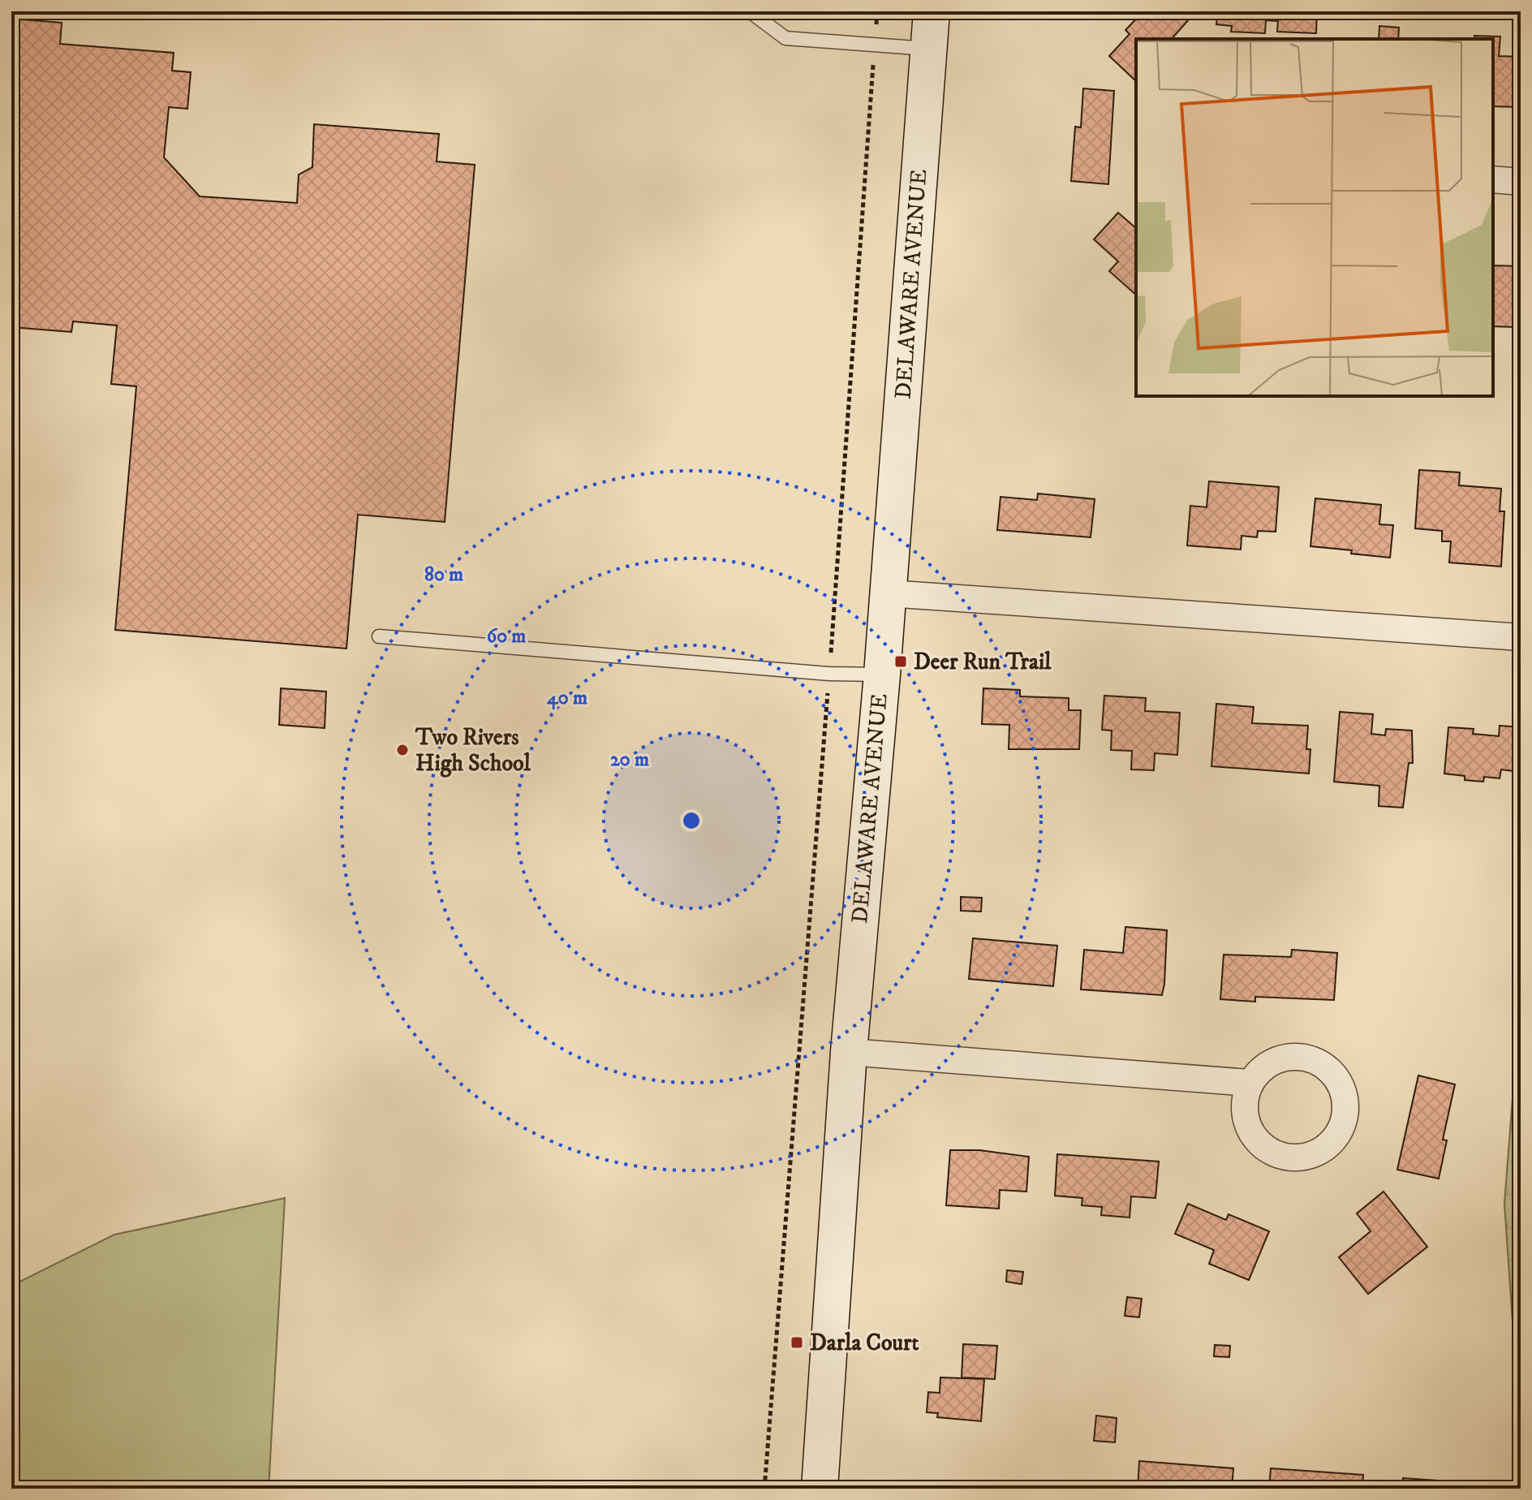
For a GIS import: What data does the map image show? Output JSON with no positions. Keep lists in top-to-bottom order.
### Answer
{
  "streets": {
    "street": ["DELAWARE AVENUE"]
  },
  "places": {
    "transit": ["Deer Run Trail", "Darla Court"],
    "other": ["Two Rivers High School"]
  },
  "rings": [
    "80 m",
    "60 m",
    "40 m",
    "20 m"
  ]
}
